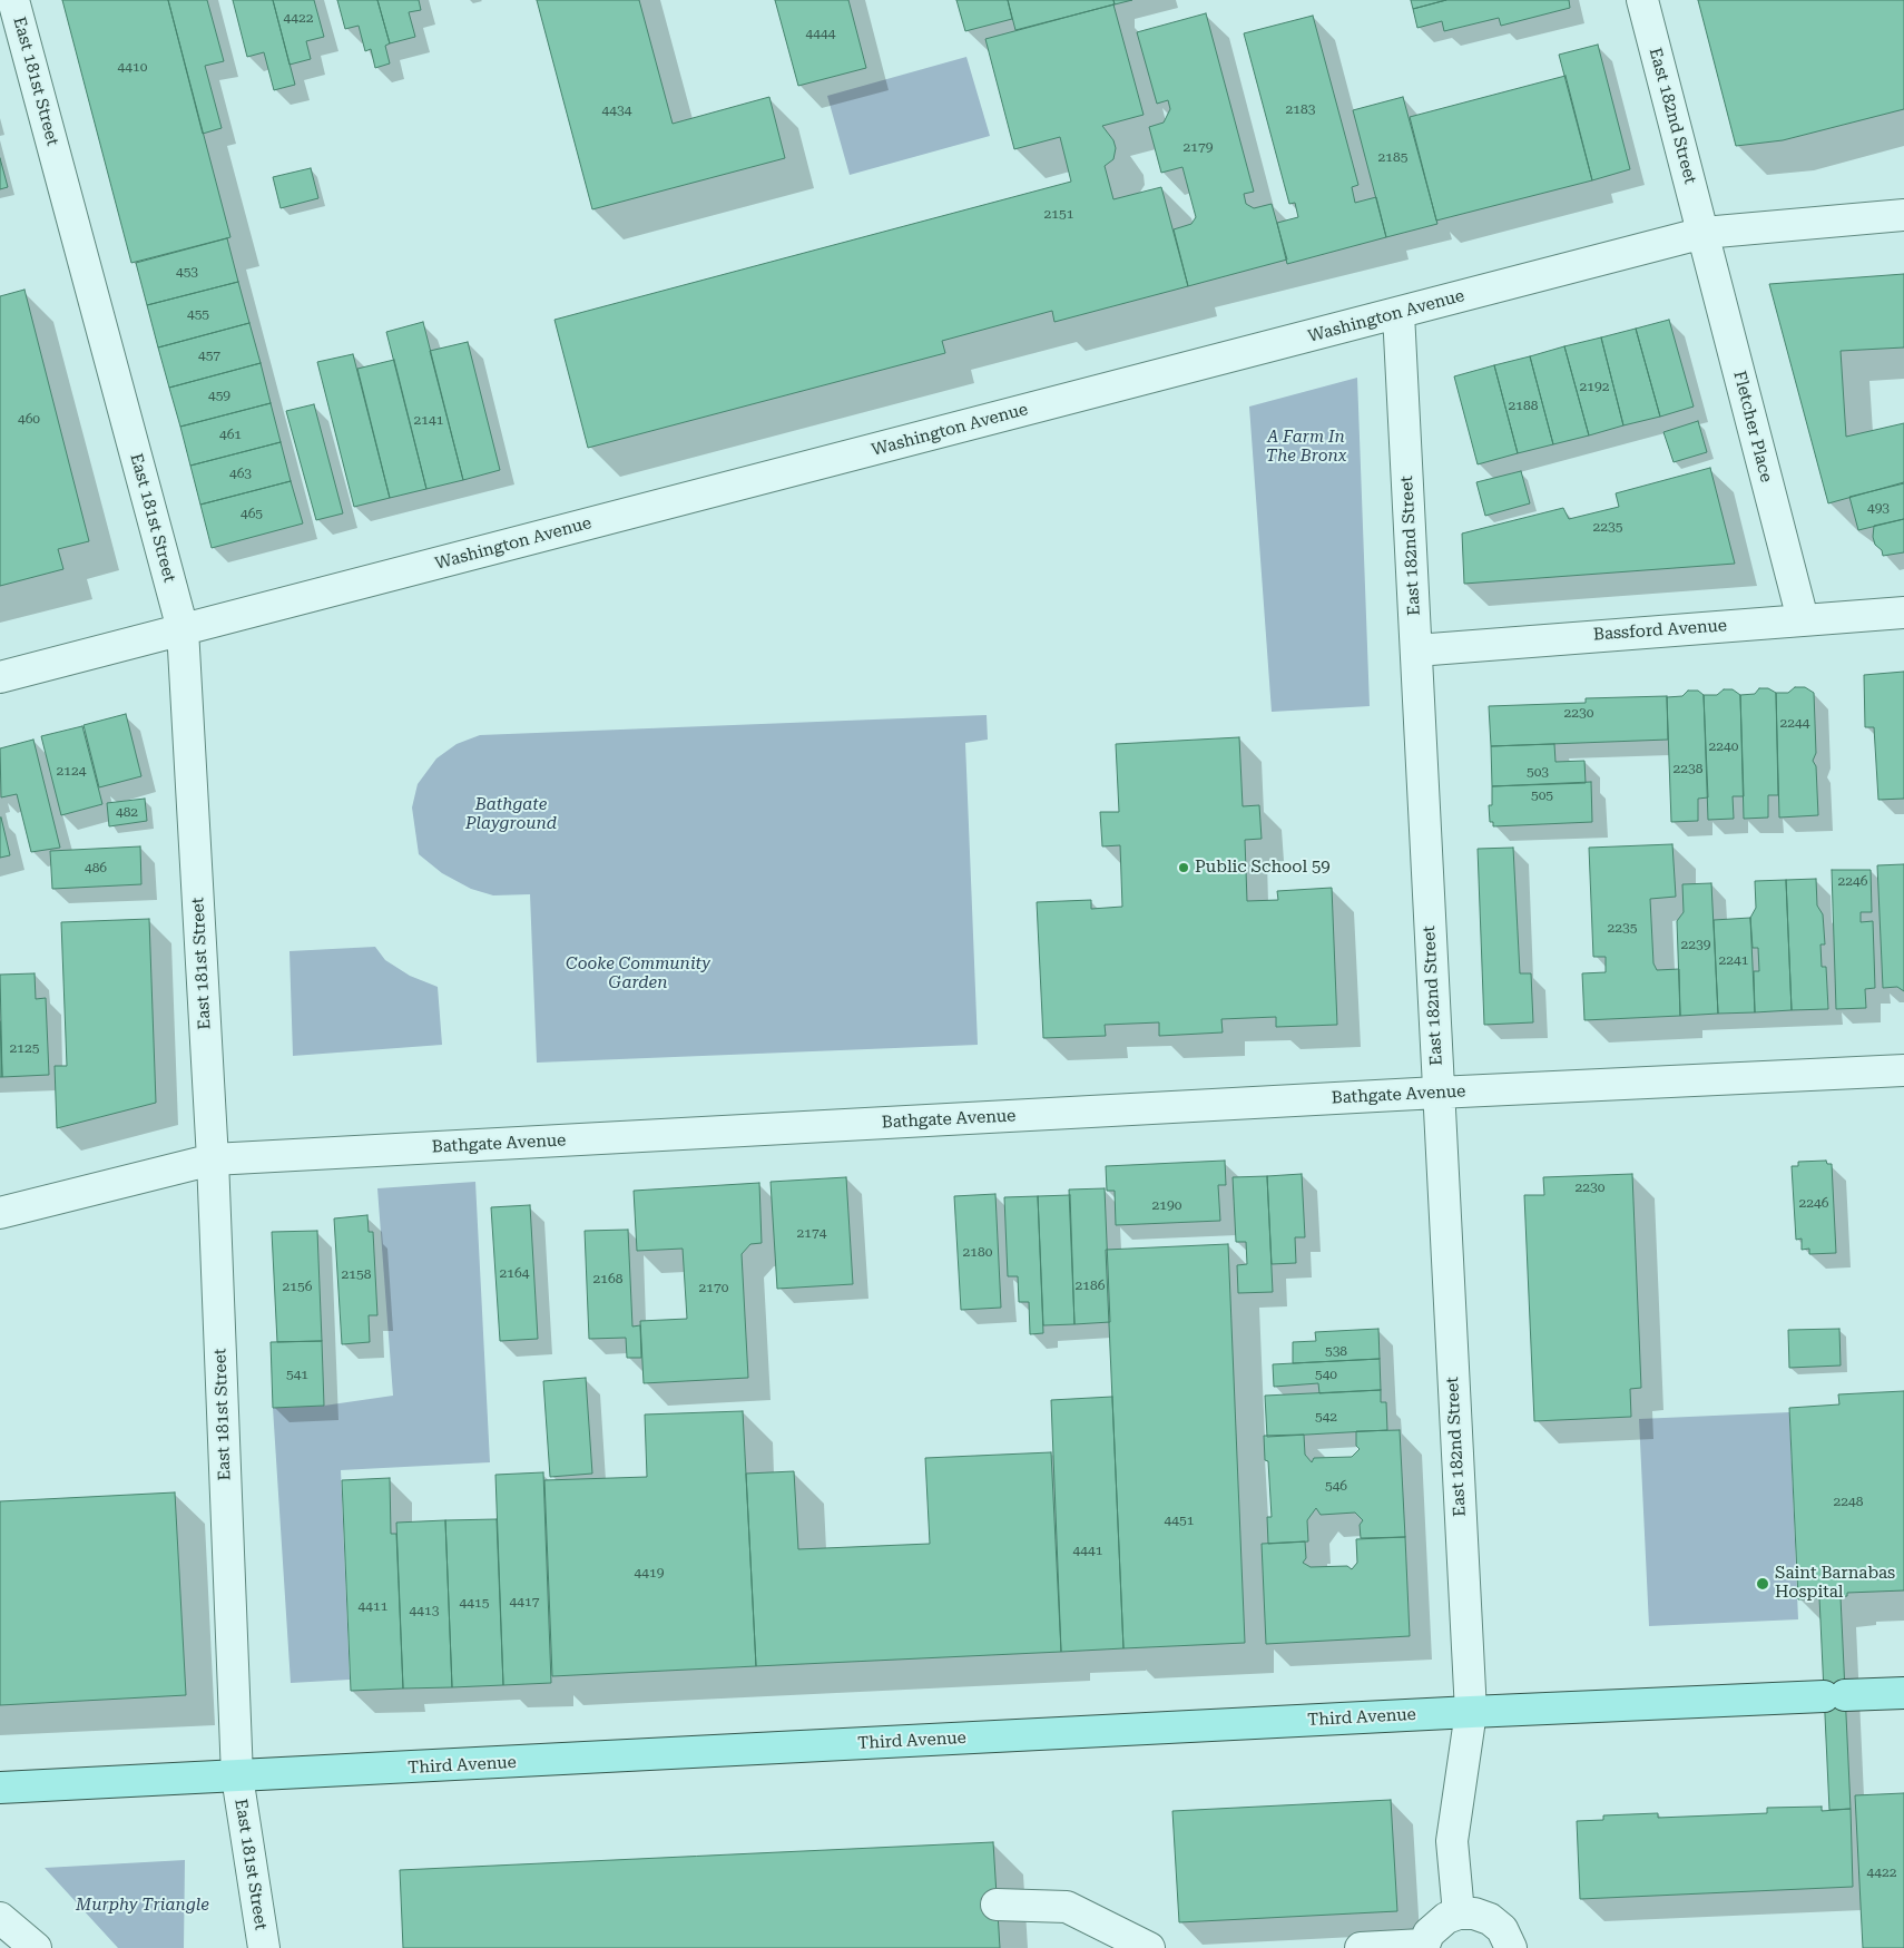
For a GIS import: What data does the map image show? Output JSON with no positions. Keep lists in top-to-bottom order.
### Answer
{
  "streets": {
    "main road": ["Third Avenue"],
    "street": [
      "East 181st Street",
      "East 182nd Street",
      "Washington Avenue",
      "Fletcher Place",
      "Bassford Avenue",
      "Bathgate Avenue"
    ]
  },
  "crossings": [
    ["East 181st Street", "Washington Avenue"],
    ["East 181st Street", "Bathgate Avenue"],
    ["East 181st Street", "Third Avenue"],
    ["East 182nd Street", "Washington Avenue"],
    ["East 182nd Street", "Fletcher Place"],
    ["East 182nd Street", "Bassford Avenue"],
    ["East 182nd Street", "Bathgate Avenue"],
    ["East 182nd Street", "Third Avenue"],
    ["Washington Avenue", "Fletcher Place"],
    ["Fletcher Place", "Bassford Avenue"]
  ],
  "parks": [
    "A Farm In The Bronx",
    "Bathgate Playground",
    "Cooke Community Garden",
    "Murphy Triangle"
  ],
  "places": ["Public School 59", "Saint Barnabas Hospital"],
  "house_numbers": [
    "4422",
    "4444",
    "4410",
    "2183",
    "4434",
    "2179",
    "2185",
    "2151",
    "453",
    "455",
    "457",
    "2192",
    "459",
    "2188",
    "460",
    "2141",
    "461",
    "463",
    "493",
    "465",
    "2235",
    "2230",
    "2244",
    "2240",
    "2238",
    "2124",
    "503",
    "505",
    "482",
    "486",
    "2246",
    "2235",
    "2239",
    "2241",
    "2125",
    "2230",
    "2246",
    "2190",
    "2174",
    "2180",
    "2164",
    "2158",
    "2168",
    "2186",
    "2156",
    "2170",
    "538",
    "541",
    "540",
    "542",
    "546",
    "2248",
    "4451",
    "4441",
    "4419",
    "4417",
    "4415",
    "4411",
    "4413",
    "4422"
  ]
}
